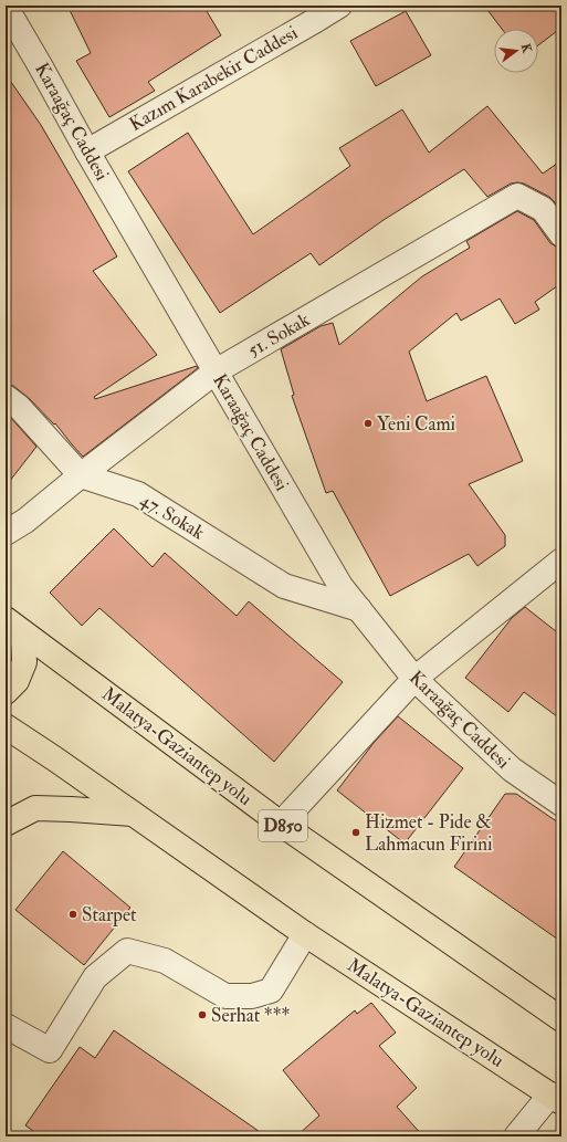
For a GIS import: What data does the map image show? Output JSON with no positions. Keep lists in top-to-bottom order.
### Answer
{
  "streets": {
    "highway": ["Malatya-Gaziantep yolu", "D850"],
    "street": [
      "Kazım Karabekir Caddesi",
      "Karaağaç Caddesi",
      "51. Sokak",
      "47. Sokak"
    ]
  },
  "crossings": [
    ["Kazım Karabekir Caddesi", "Karaağaç Caddesi"],
    ["Karaağaç Caddesi", "51. Sokak"],
    ["Karaağaç Caddesi", "47. Sokak"],
    ["51. Sokak", "47. Sokak"]
  ],
  "places": [
    "Yeni Cami",
    "Hizmet - Pide & Lahmacun Firini",
    "Starpet",
    "Serhat ***"
  ],
  "north": "right"
}
